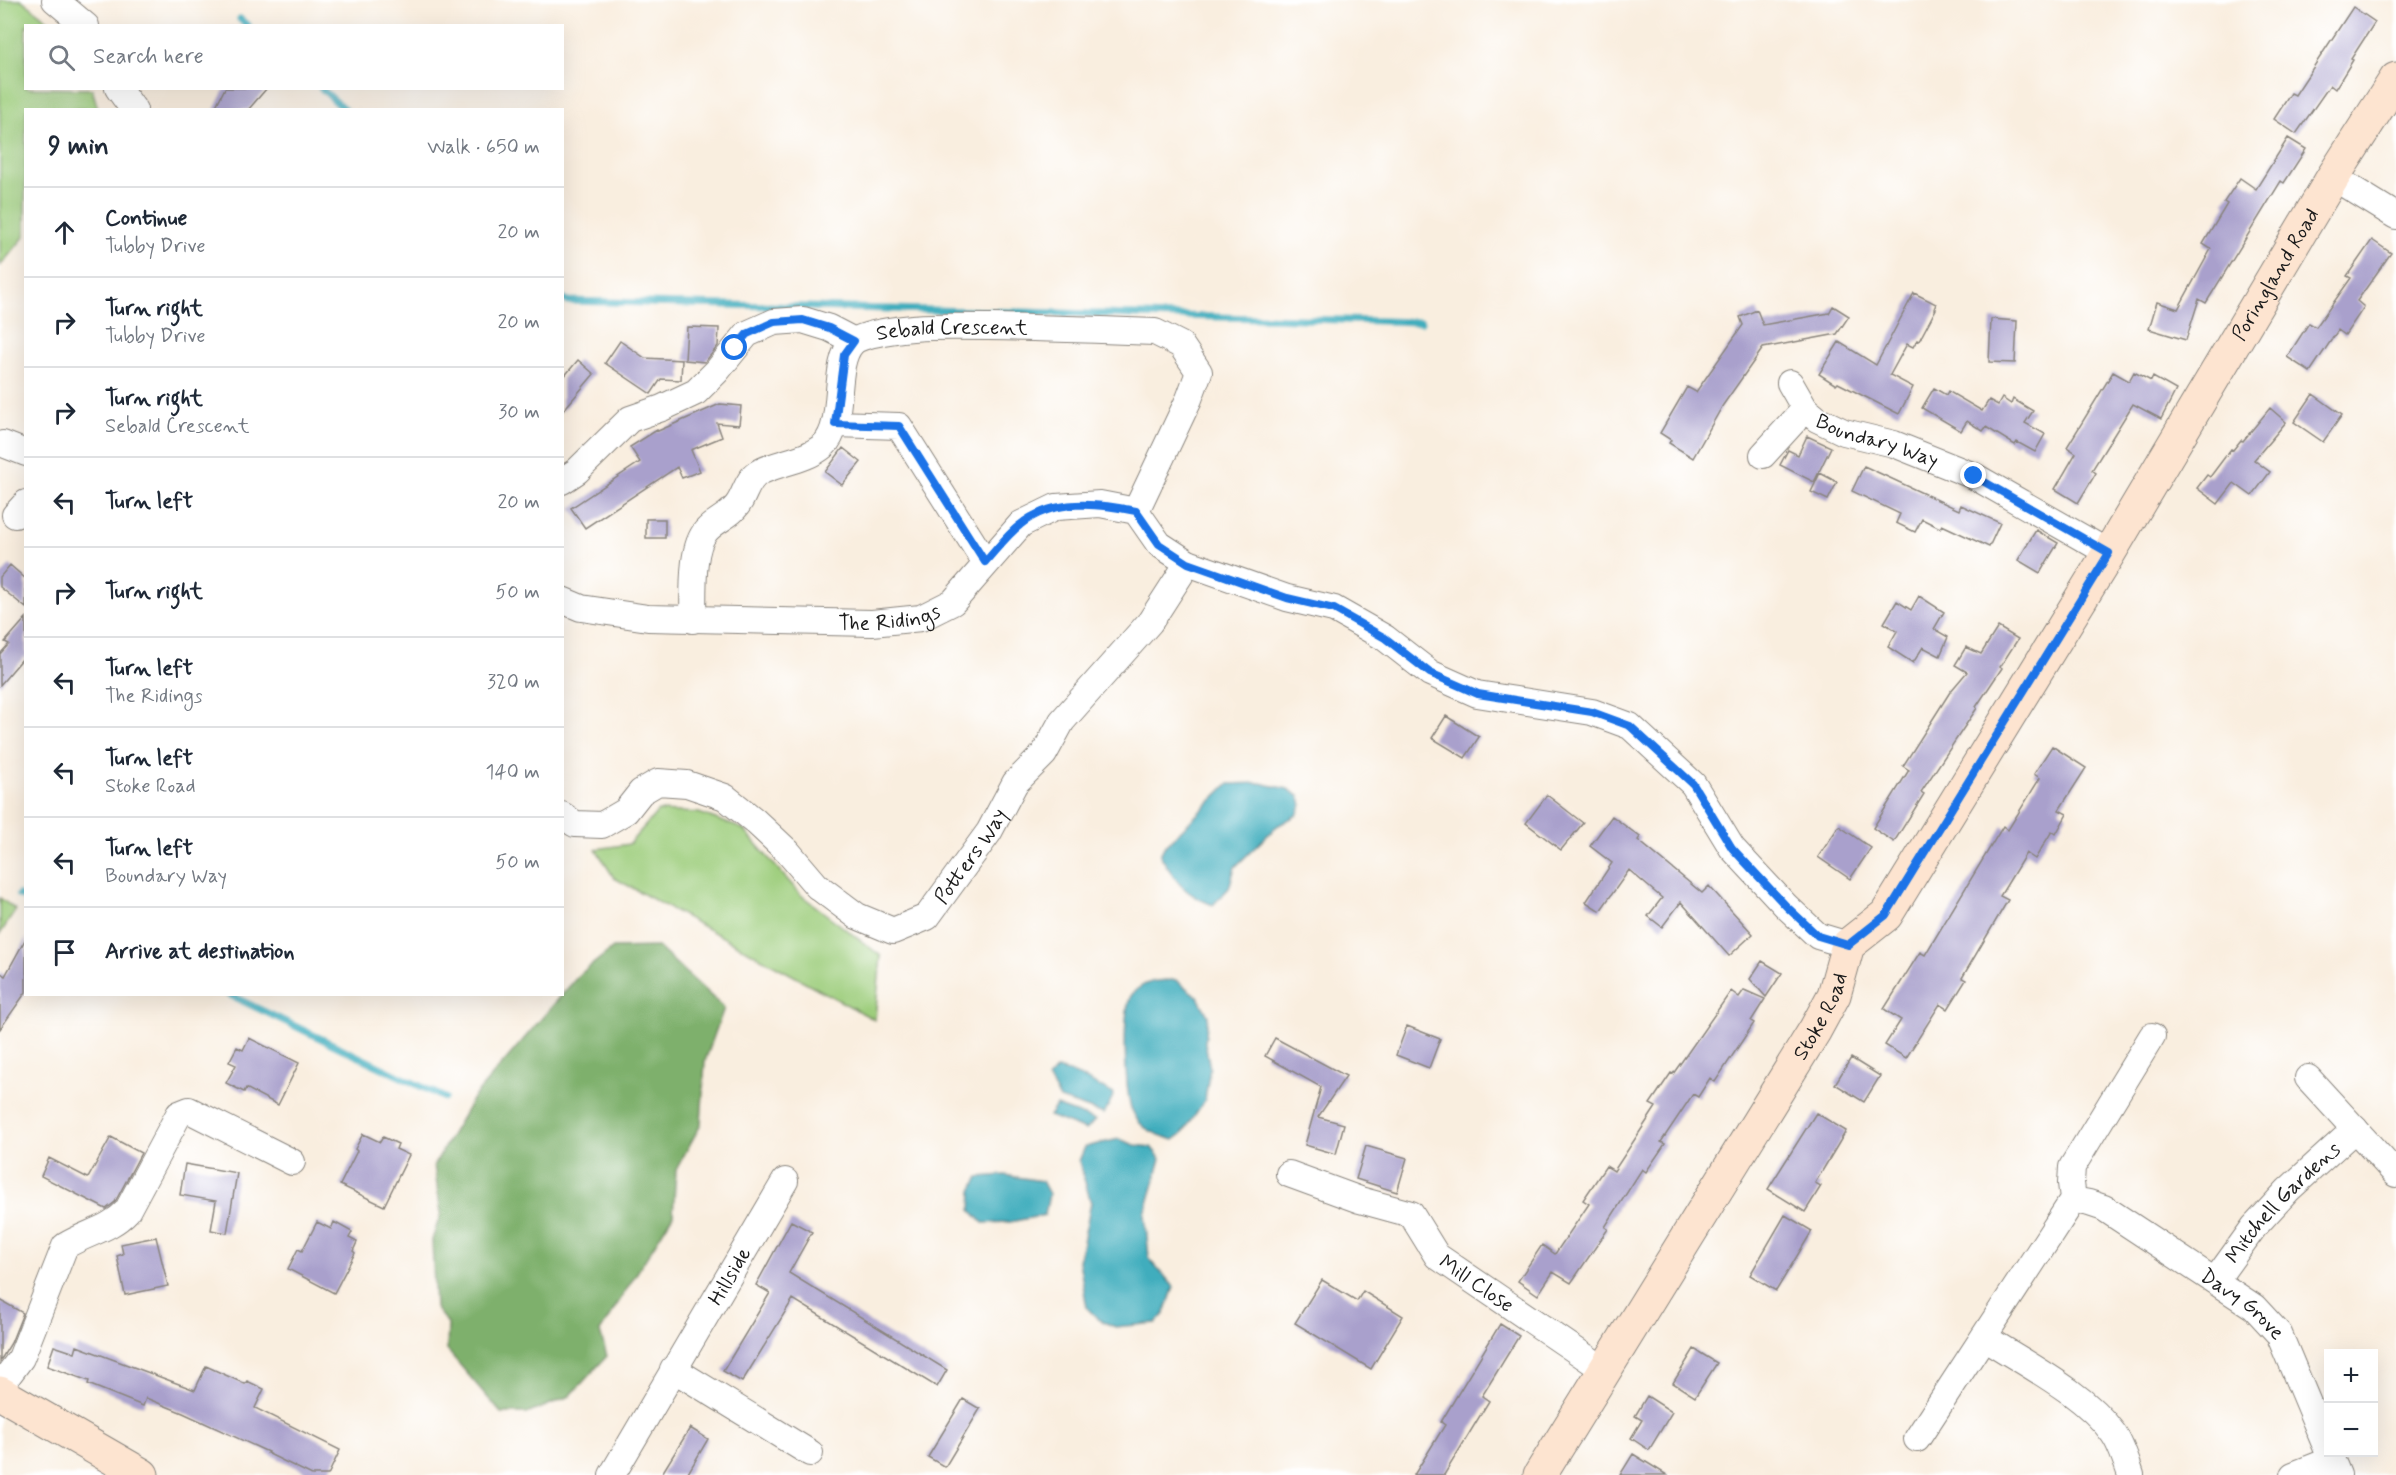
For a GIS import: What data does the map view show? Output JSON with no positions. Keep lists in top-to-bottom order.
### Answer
{
  "streets": {
    "street": [
      "Poringland Road",
      "Sebald Crescent",
      "Boundary Way",
      "The Ridings",
      "Potters Way",
      "Stoke Road",
      "Mitchell Gardens",
      "Hillside",
      "Mill Close",
      "Davy Grove"
    ]
  },
  "crossings": [
    ["Poringland Road", "Stoke Road"],
    ["Sebald Crescent", "The Ridings"],
    ["Boundary Way", "Stoke Road"],
    ["Stoke Road", "Mill Close"],
    ["Mitchell Gardens", "Davy Grove"]
  ],
  "page": {
    "search": "Search here",
    "heading": ["9 min", "Walk · 650 m"],
    "list": [
      ["Continue", "Tubby Drive", "20 m"],
      ["Turn right", "Tubby Drive", "20 m"],
      ["Turn right", "Sebald Crescent", "30 m"],
      ["Turn left", "20 m"],
      ["Turn right", "50 m"],
      ["Turn left", "The Ridings", "320 m"],
      ["Turn left", "Stoke Road", "140 m"],
      ["Turn left", "Boundary Way", "50 m"],
      "Arrive at destination"
    ],
    "map_buttons": ["+", "−"]
  }
}
